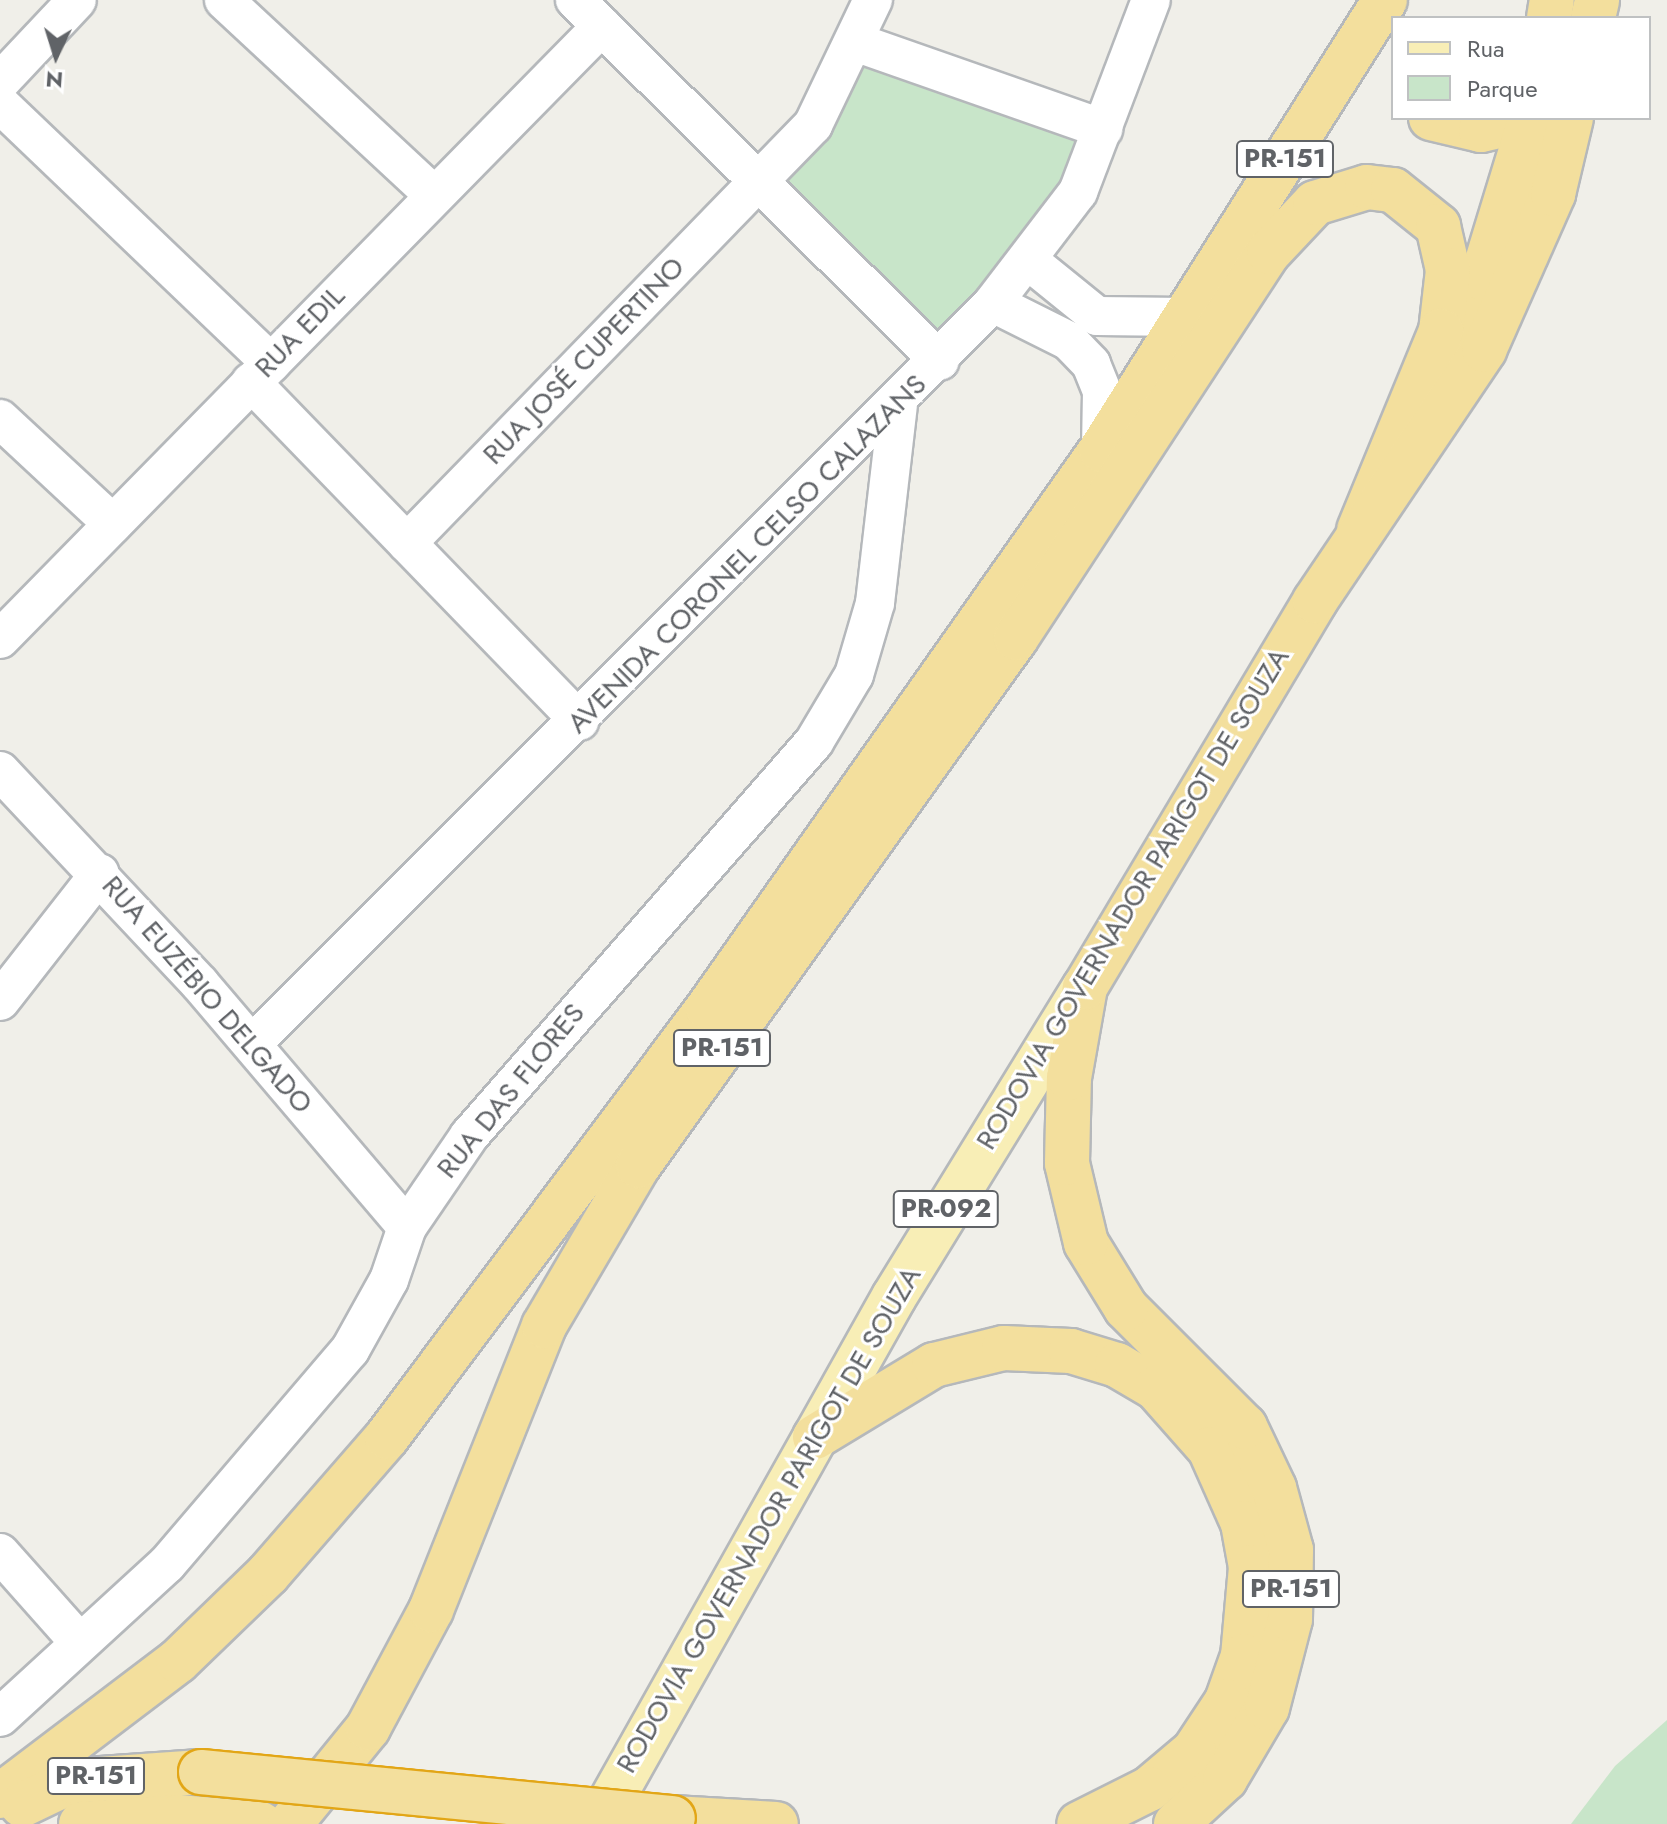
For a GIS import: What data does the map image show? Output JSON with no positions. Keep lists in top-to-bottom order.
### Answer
{
  "streets": {
    "highway": ["PR-151", "RODOVIA GOVERNADOR PARIGOT DE SOUZA", "PR-092"],
    "street": [
      "RUA EDIL",
      "RUA JOSÉ CUPERTINO",
      "AVENIDA CORONEL CELSO CALAZANS",
      "RUA EUZÉBIO DELGADO",
      "RUA DAS FLORES"
    ]
  },
  "crossings": [
    ["PR-151", "RODOVIA GOVERNADOR PARIGOT DE SOUZA"],
    ["AVENIDA CORONEL CELSO CALAZANS", "RUA EUZÉBIO DELGADO"],
    ["AVENIDA CORONEL CELSO CALAZANS", "RUA DAS FLORES"],
    ["RUA EUZÉBIO DELGADO", "RUA DAS FLORES"]
  ],
  "legend": ["Rua", "Parque"],
  "north": "bottom"
}
